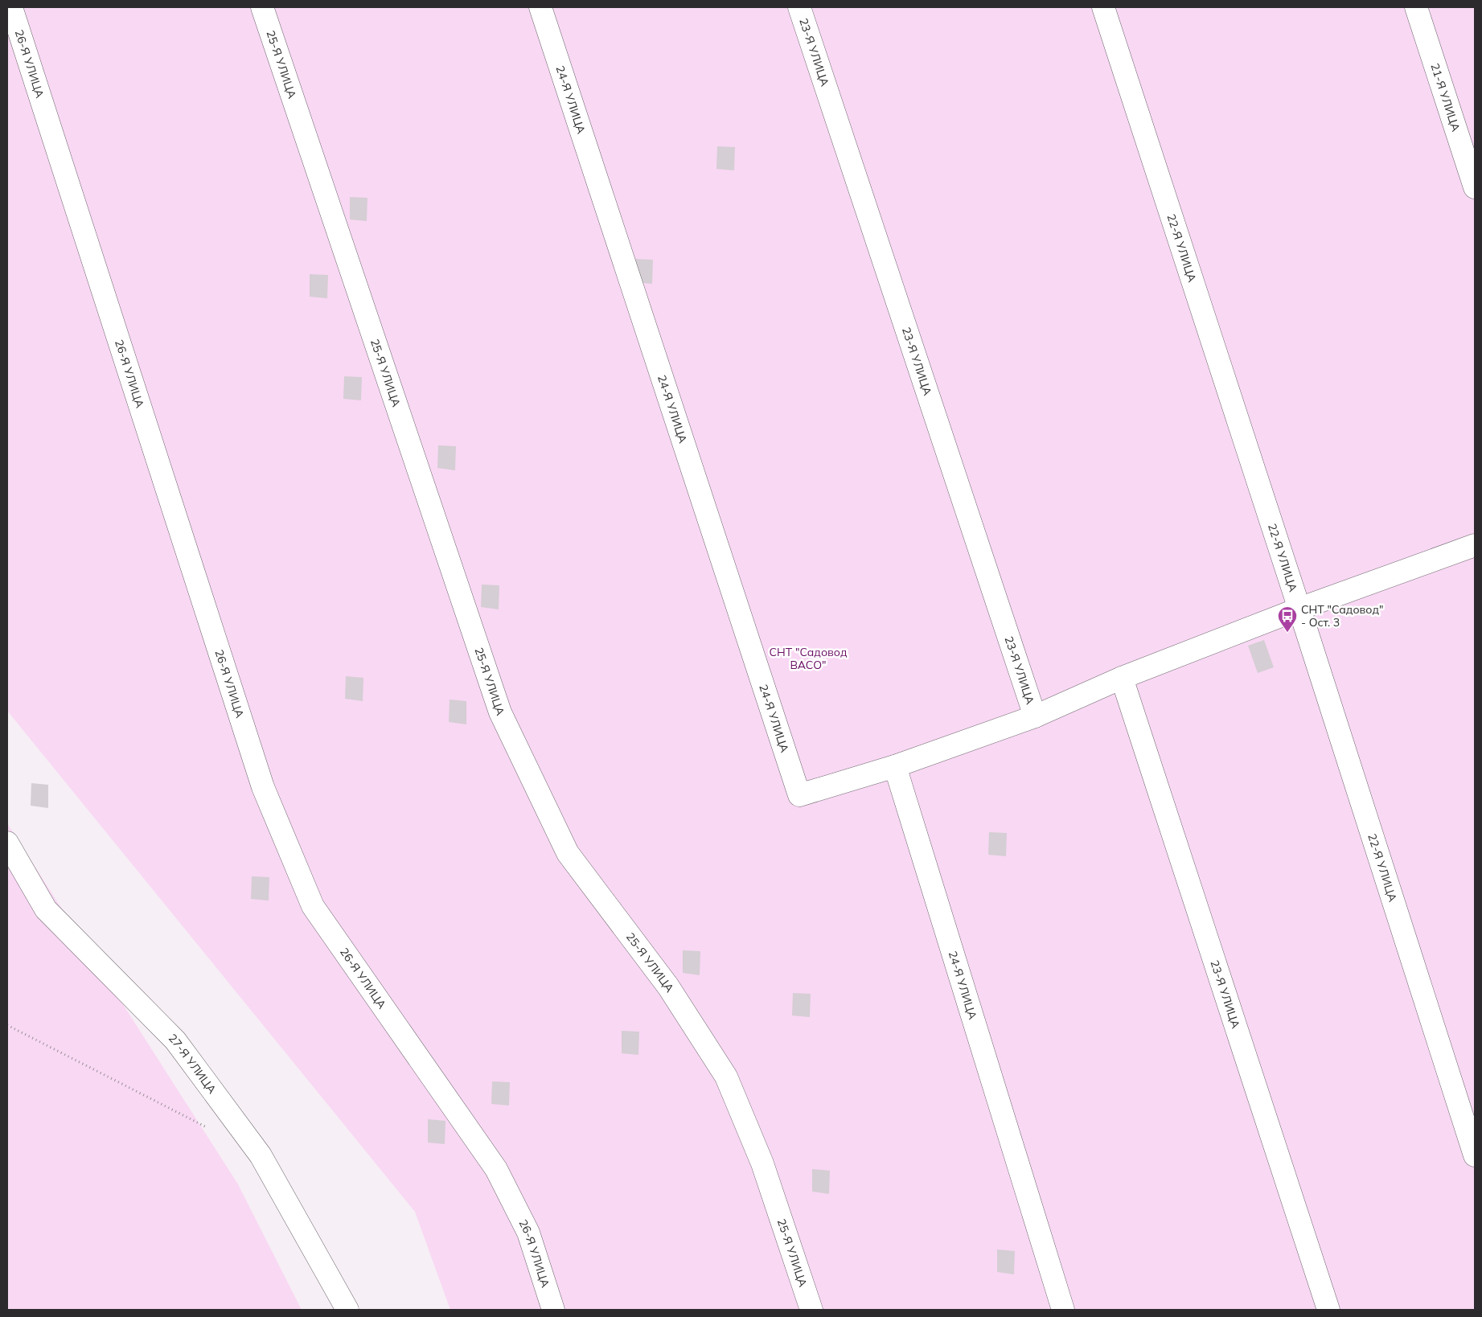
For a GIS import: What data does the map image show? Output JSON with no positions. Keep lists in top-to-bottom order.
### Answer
{
  "streets": {
    "street": [
      "23-Я УЛИЦА",
      "26-Я УЛИЦА",
      "25-Я УЛИЦА",
      "21-Я УЛИЦА",
      "24-Я УЛИЦА",
      "22-Я УЛИЦА",
      "27-Я УЛИЦА"
    ]
  },
  "parks": ["СНТ \"Садовод ВАСО\""],
  "places": {
    "bus stop": ["СНТ \"Садовод\" - Ост. 3"]
  }
}
